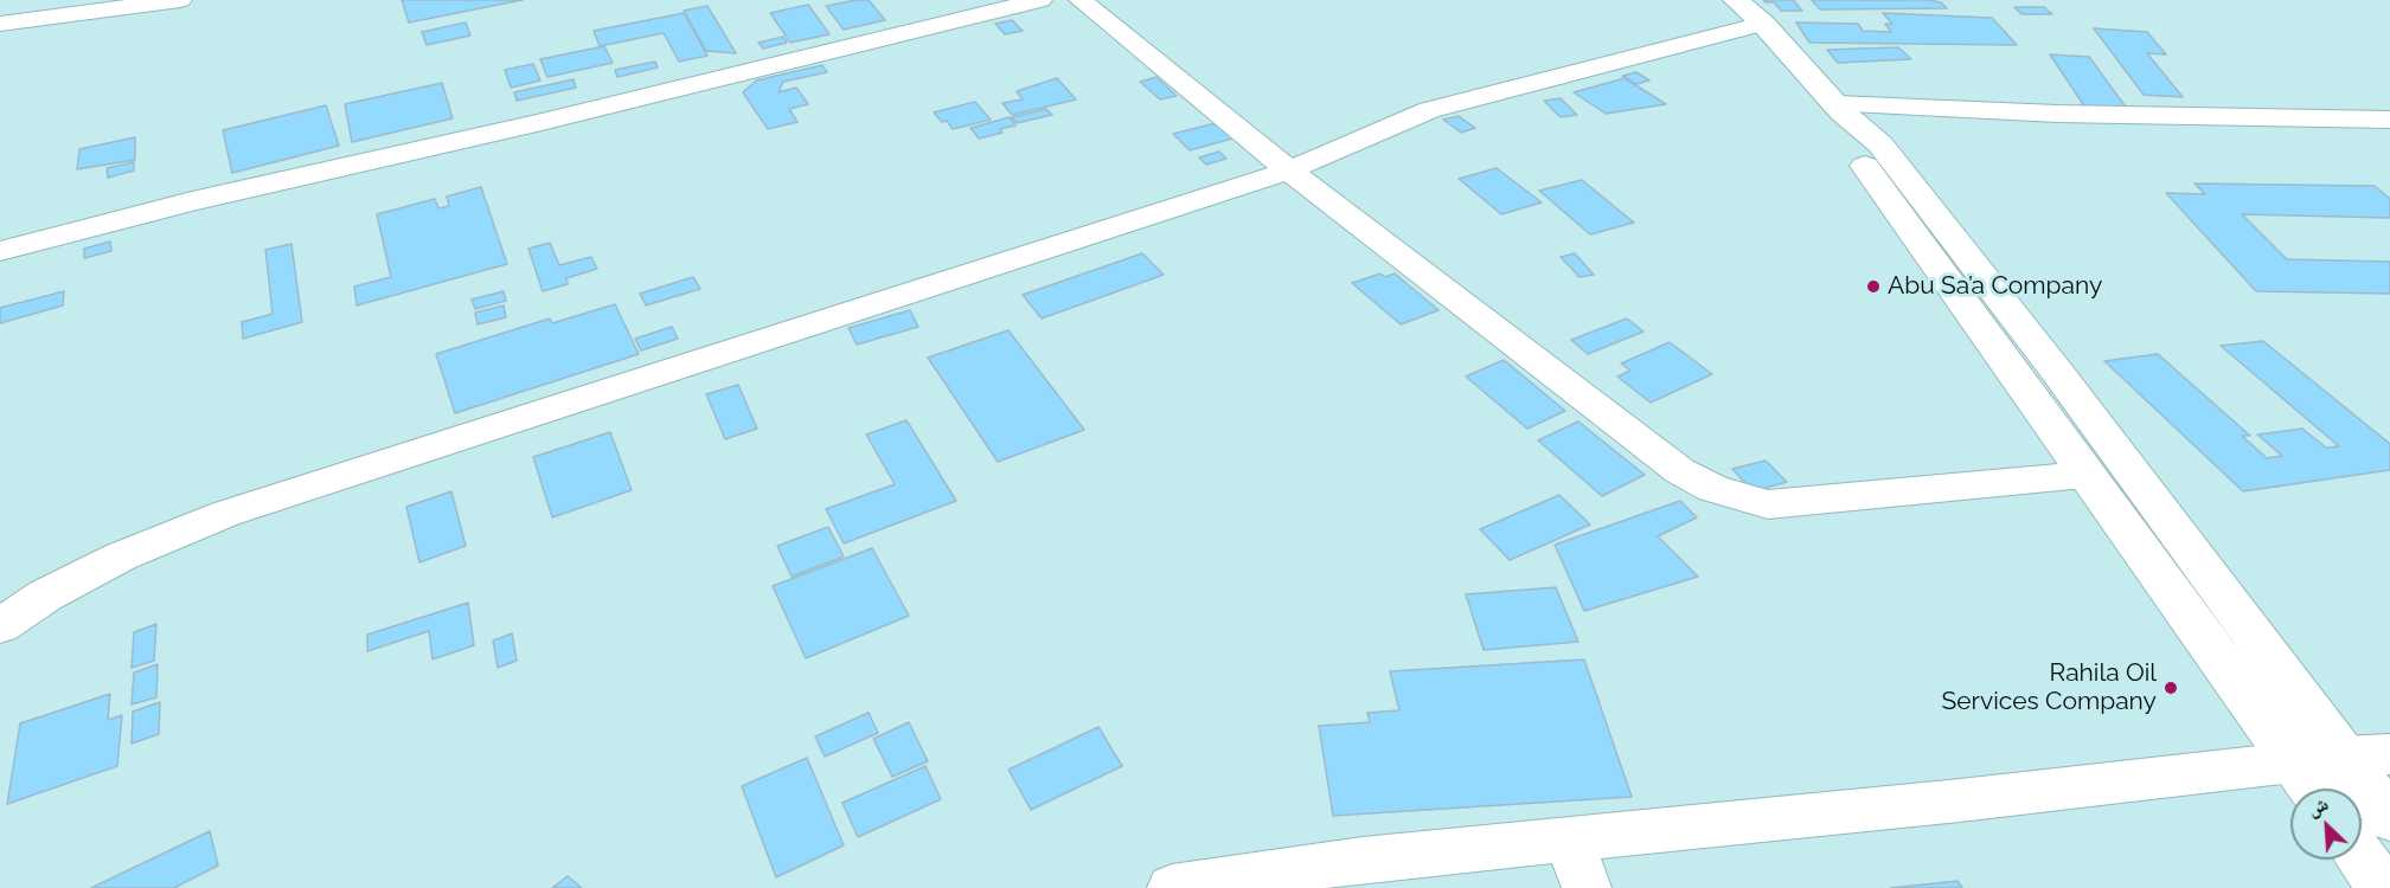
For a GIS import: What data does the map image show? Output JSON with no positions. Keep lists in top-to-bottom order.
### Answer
{
  "places": ["Abu Sa’a Company", "Rahila Oil Services Company"],
  "north": "top left"
}
